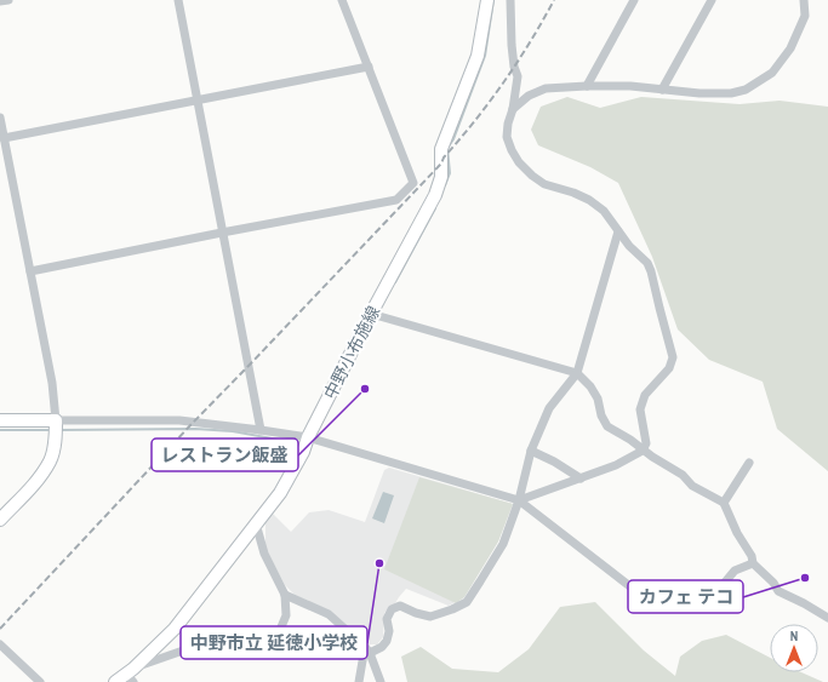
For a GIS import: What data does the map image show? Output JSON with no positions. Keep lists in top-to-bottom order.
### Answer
{
  "streets": {
    "main road": ["中野小布施線"]
  },
  "places": ["レストラン飯盛", "中野市立 延徳小学校", "カフェ テコ"],
  "north": "top"
}
